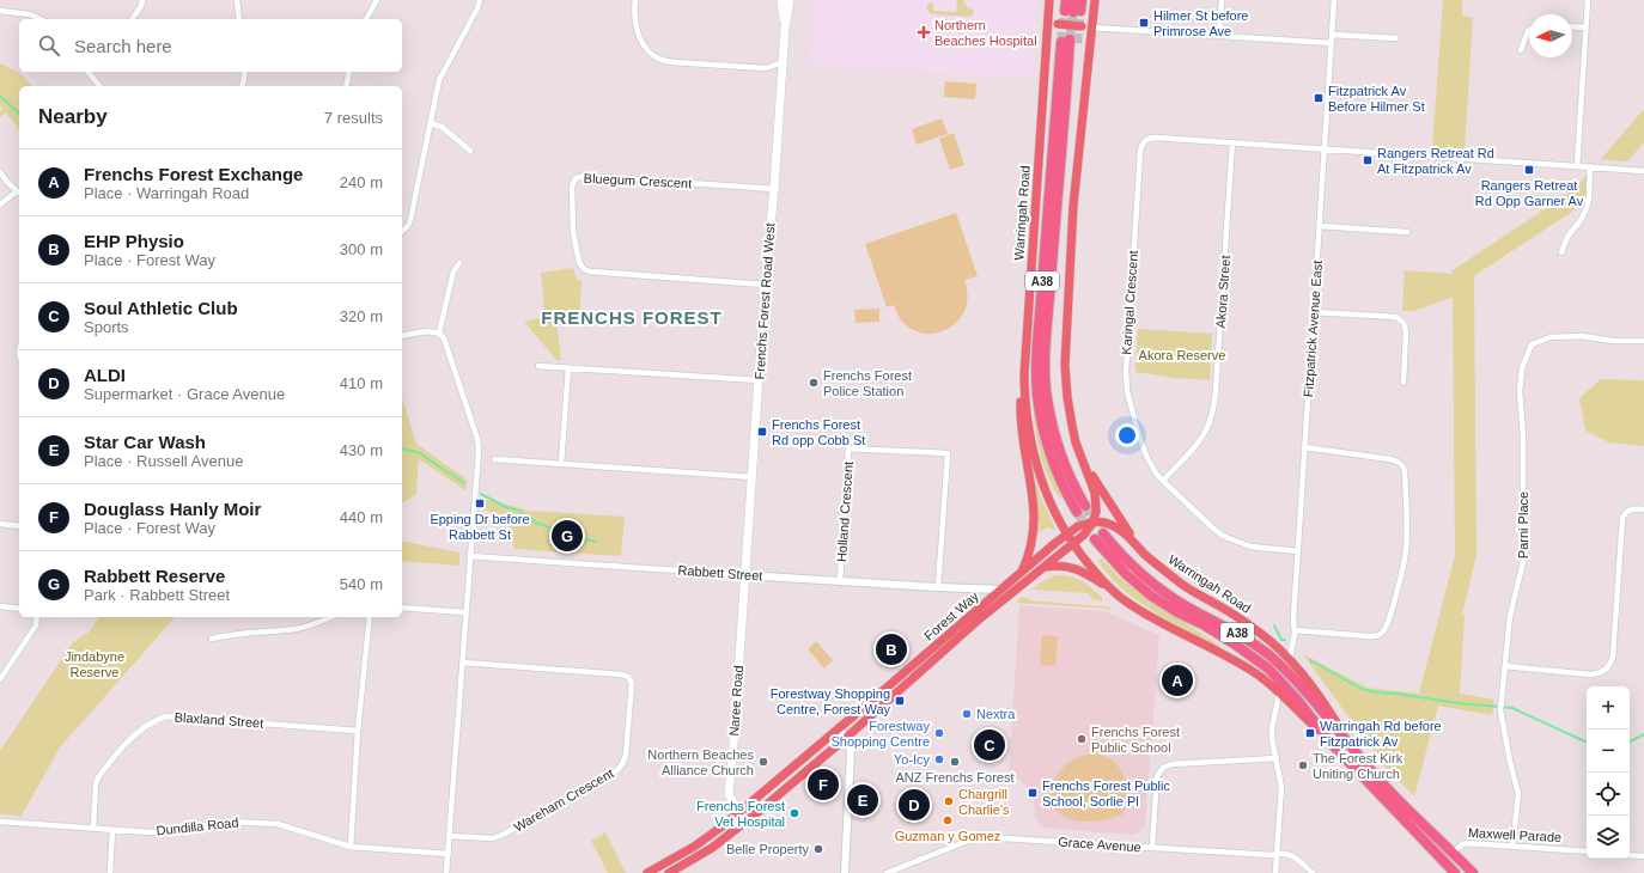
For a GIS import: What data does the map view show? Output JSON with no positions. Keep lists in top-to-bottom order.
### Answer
{
  "streets": {
    "highway": ["Warringah Road", "A38", "Maxwell Parade"],
    "main road": ["Frenchs Forest Road West", "Forest Way", "Naree Road"],
    "street": [
      "Bluegum Crescent",
      "Akora Street",
      "Karingal Crescent",
      "Fitzpatrick Avenue East",
      "Holland Crescent",
      "Parni Place",
      "Rabbett Street",
      "Blaxland Street",
      "Wareham Crescent",
      "Dundilla Road",
      "Grace Avenue"
    ]
  },
  "crossings": [
    ["Bluegum Crescent", "Frenchs Forest Road West"],
    ["Warringah Road", "A38"],
    ["Warringah Road", "Fitzpatrick Avenue East"],
    ["Warringah Road", "Forest Way"],
    ["Warringah Road", "Maxwell Parade"],
    ["Akora Street", "Karingal Crescent"],
    ["Frenchs Forest Road West", "Rabbett Street"],
    ["Frenchs Forest Road West", "Naree Road"],
    ["Karingal Crescent", "Fitzpatrick Avenue East"],
    ["Holland Crescent", "Rabbett Street"],
    ["Parni Place", "Maxwell Parade"],
    ["Rabbett Street", "Forest Way"],
    ["Rabbett Street", "Naree Road"],
    ["Forest Way", "Naree Road"],
    ["Blaxland Street", "Dundilla Road"]
  ],
  "districts": ["FRENCHS FOREST"],
  "parks": ["Akora Reserve", "Jindabyne Reserve"],
  "places": {
    "transit": [
      "Hilmer St before Primrose Ave",
      "Fitzpatrick Av Before Hilmer St",
      "Rangers Retreat Rd At Fitzpatrick Av",
      "Rangers Retreat Rd Opp Garner Av",
      "Frenchs Forest Rd opp Cobb St",
      "Epping Dr before Rabbett St",
      "Forestway Shopping Centre, Forest Way",
      "Warringah Rd before Fitzpatrick Av",
      "Frenchs Forest Public School, Sorlie Pl"
    ],
    "health": ["Northern Beaches Hospital"],
    "other": [
      "Frenchs Forest Police Station",
      "Nextra",
      "Forestway Shopping Centre",
      "Frenchs Forest Public School",
      "Yo-Icy",
      "Northern Beaches Alliance Church",
      "ANZ Frenchs Forest",
      "The Forest Kirk Uniting Church",
      "Chargrill Charlie’s",
      "Frenchs Forest Vet Hospital",
      "Guzman y Gomez",
      "Belle Property"
    ]
  },
  "north": "left",
  "page": {
    "search": "Search here",
    "heading": ["Nearby", "7 results"],
    "list": [
      {
        "mark": "A",
        "name": "Frenchs Forest Exchange",
        "note": "Place · Warringah Road",
        "value": "240 m"
      },
      {
        "mark": "B",
        "name": "EHP Physio",
        "note": "Place · Forest Way",
        "value": "300 m"
      },
      {
        "mark": "C",
        "name": "Soul Athletic Club",
        "note": "Sports",
        "value": "320 m"
      },
      {
        "mark": "D",
        "name": "ALDI",
        "note": "Supermarket · Grace Avenue",
        "value": "410 m"
      },
      {
        "mark": "E",
        "name": "Star Car Wash",
        "note": "Place · Russell Avenue",
        "value": "430 m"
      },
      {
        "mark": "F",
        "name": "Douglass Hanly Moir",
        "note": "Place · Forest Way",
        "value": "440 m"
      },
      {
        "mark": "G",
        "name": "Rabbett Reserve",
        "note": "Park · Rabbett Street",
        "value": "540 m"
      }
    ],
    "pins": [
      "G",
      "B",
      "A",
      "C",
      "F",
      "E",
      "D"
    ],
    "map_buttons": ["+", "−"]
  }
}
